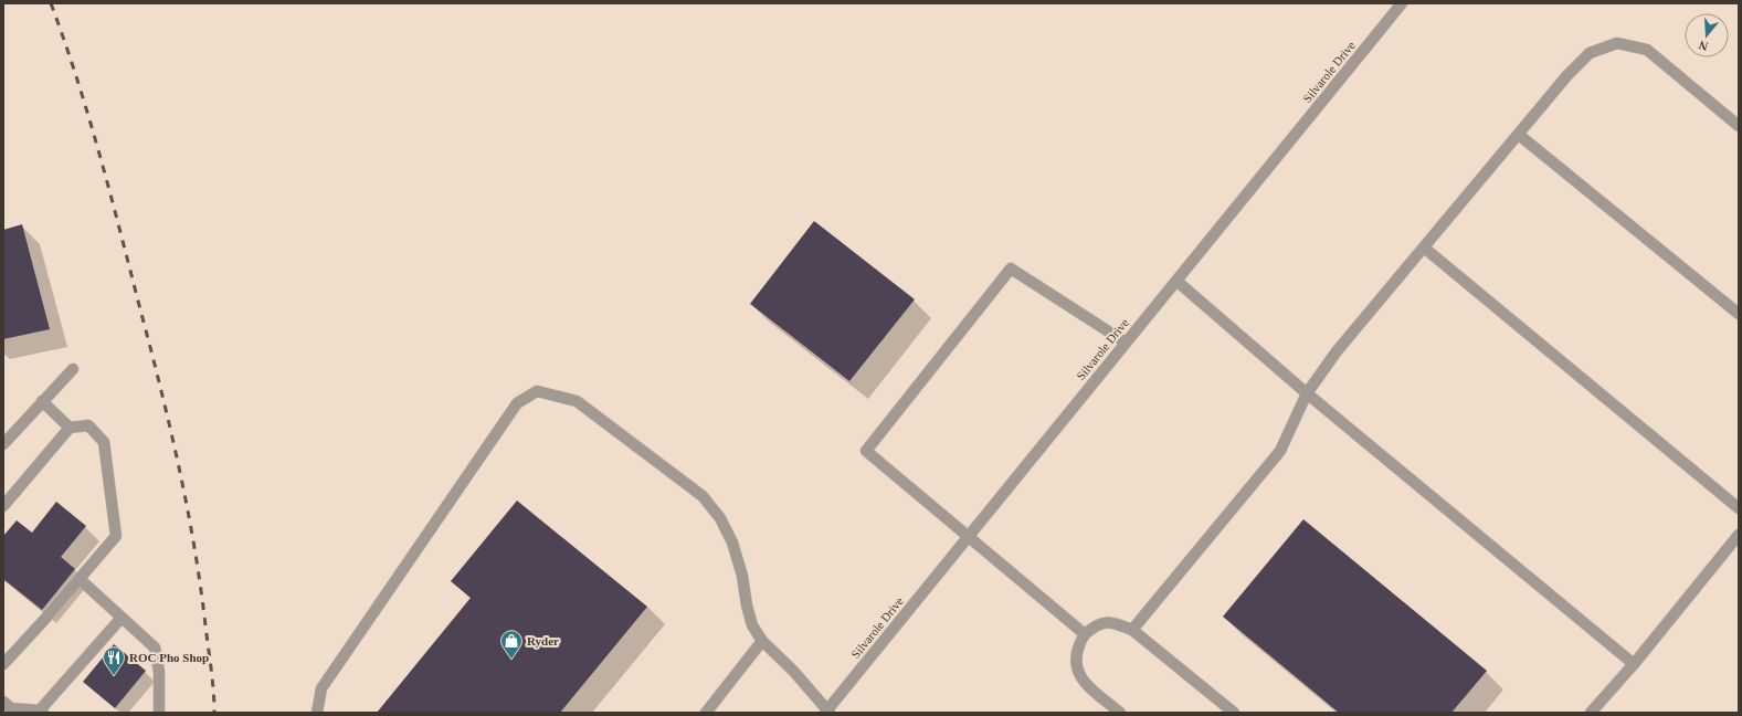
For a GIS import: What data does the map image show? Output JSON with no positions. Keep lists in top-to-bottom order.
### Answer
{
  "streets": {
    "street": ["Silvarole Drive"]
  },
  "places": {
    "shop": ["Ryder"],
    "restaurant": ["ROC Pho Shop"]
  },
  "north": "bottom"
}
